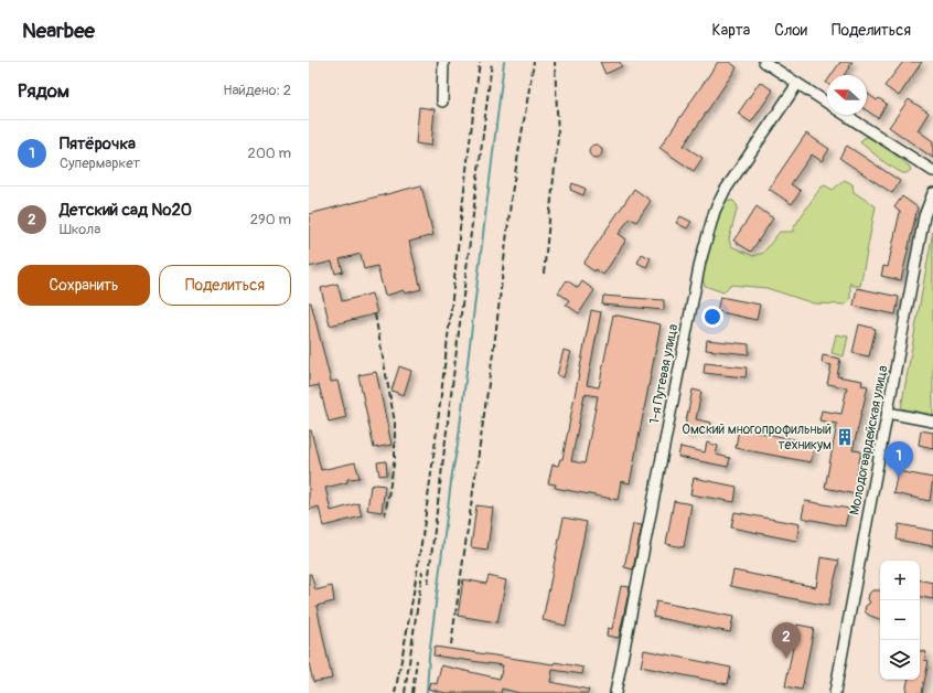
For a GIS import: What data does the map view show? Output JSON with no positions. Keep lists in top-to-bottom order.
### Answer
{
  "streets": {
    "street": ["1-я Путевая улица", "Молодогвардейская улица"]
  },
  "places": {
    "building": ["Омский многопрофильный техникум"]
  },
  "north": "left",
  "page": {
    "header": "Nearbee",
    "nav": ["Карта", "Слои", "Поделиться"],
    "heading": ["Рядом", "Найдено: 2"],
    "list": [
      {
        "mark": "1",
        "name": "Пятёрочка",
        "note": "Супермаркет",
        "value": "200 m"
      },
      {
        "mark": "2",
        "name": "Детский сад №20",
        "note": "Школа",
        "value": "290 m"
      }
    ],
    "buttons": ["Сохранить", "Поделиться"],
    "pins": ["1", "2"],
    "map_buttons": ["+", "−"]
  }
}
